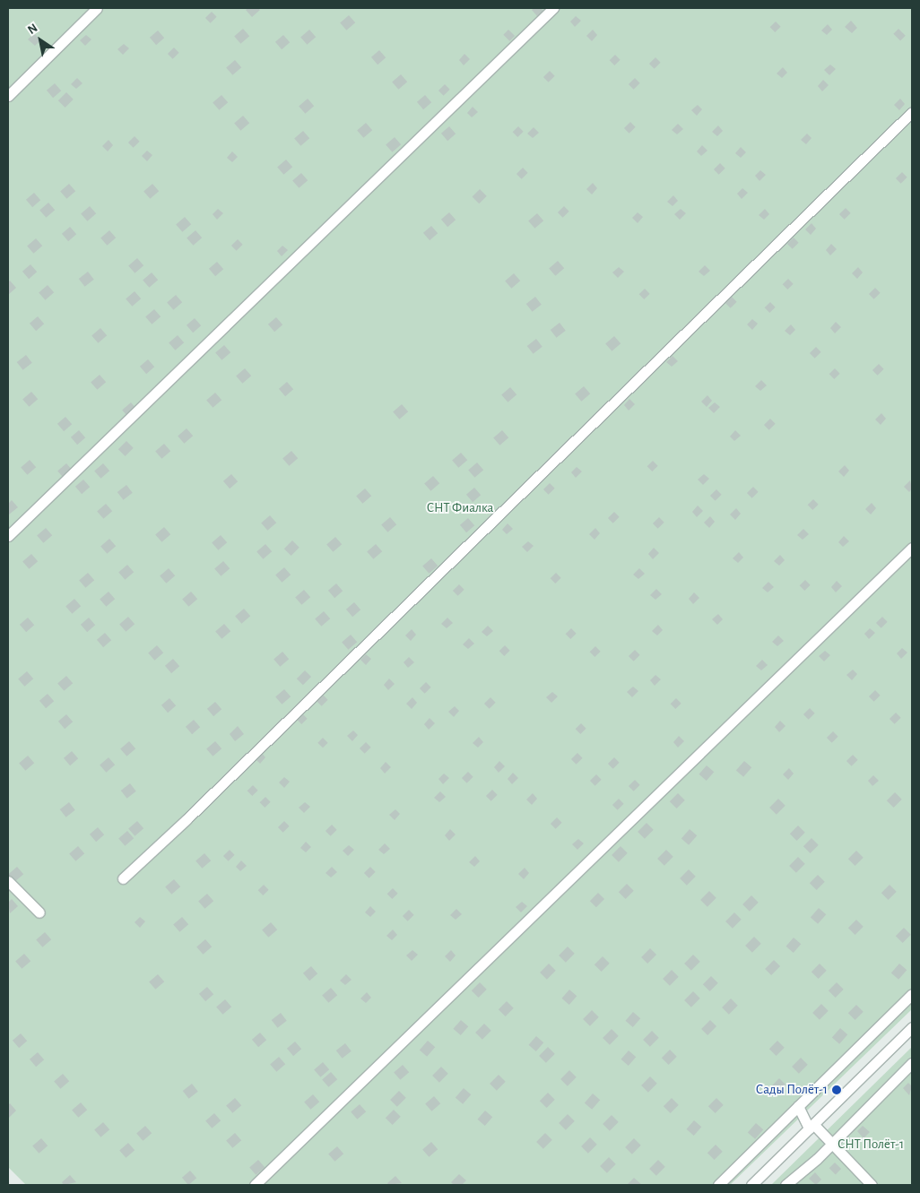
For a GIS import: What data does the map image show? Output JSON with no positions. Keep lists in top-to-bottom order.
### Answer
{
  "parks": ["СНТ Фиалка", "СНТ Полёт-1"],
  "places": ["Сады Полёт-1"],
  "north": "top left"
}
